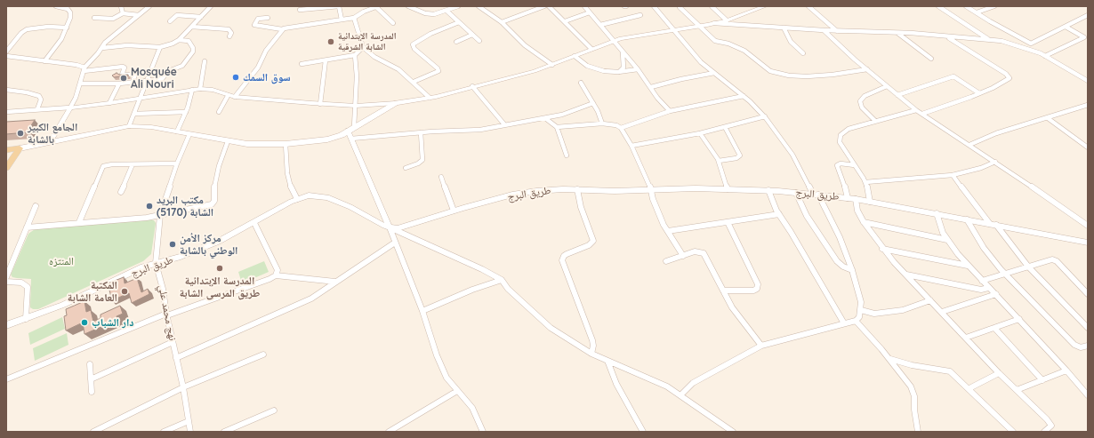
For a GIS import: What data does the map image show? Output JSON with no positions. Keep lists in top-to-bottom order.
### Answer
{
  "streets": {
    "street": ["طريق البرج", "نهج محمد علي"]
  },
  "crossings": [
    ["طريق البرج", "نهج محمد علي"]
  ],
  "parks": ["المنتزه"],
  "places": [
    "المدرسة الإبتدائية الشابة الشرقية",
    "سوق السمك",
    "Mosquée Ali Nouri",
    "الجامع الكبير بالشابة",
    "مكتب البريد الشابة (5170)",
    "مركز الأمن الوطني بالشابة",
    "المدرسة الإبتدائية طريق المرسى الشابة",
    "المكتبة العامة الشابة",
    "دار الشباب"
  ]
}
